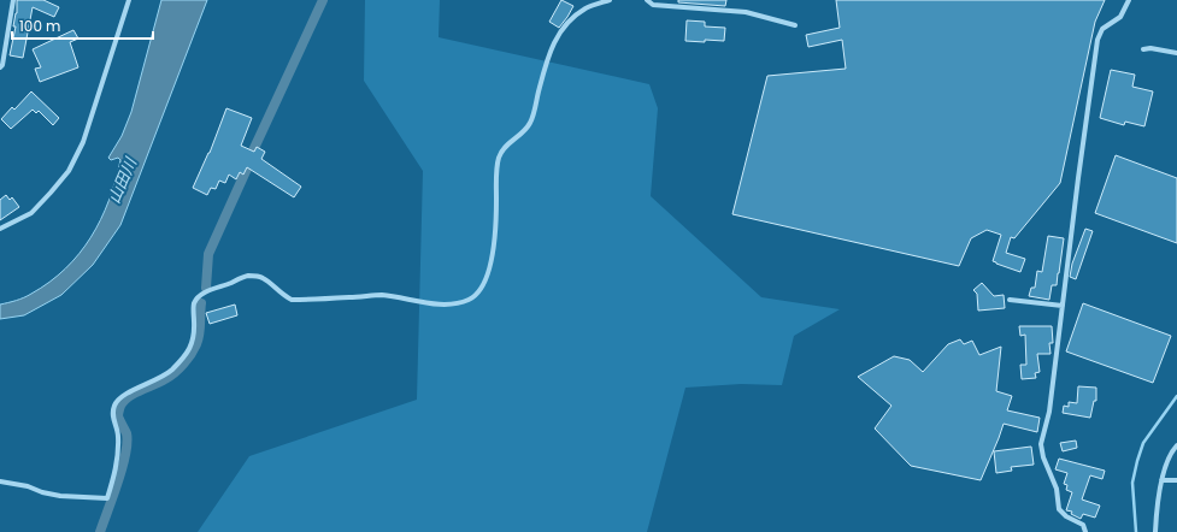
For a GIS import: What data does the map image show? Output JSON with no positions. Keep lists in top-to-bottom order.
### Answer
{
  "water": ["山田川"],
  "scale_bar": "100 m"
}
